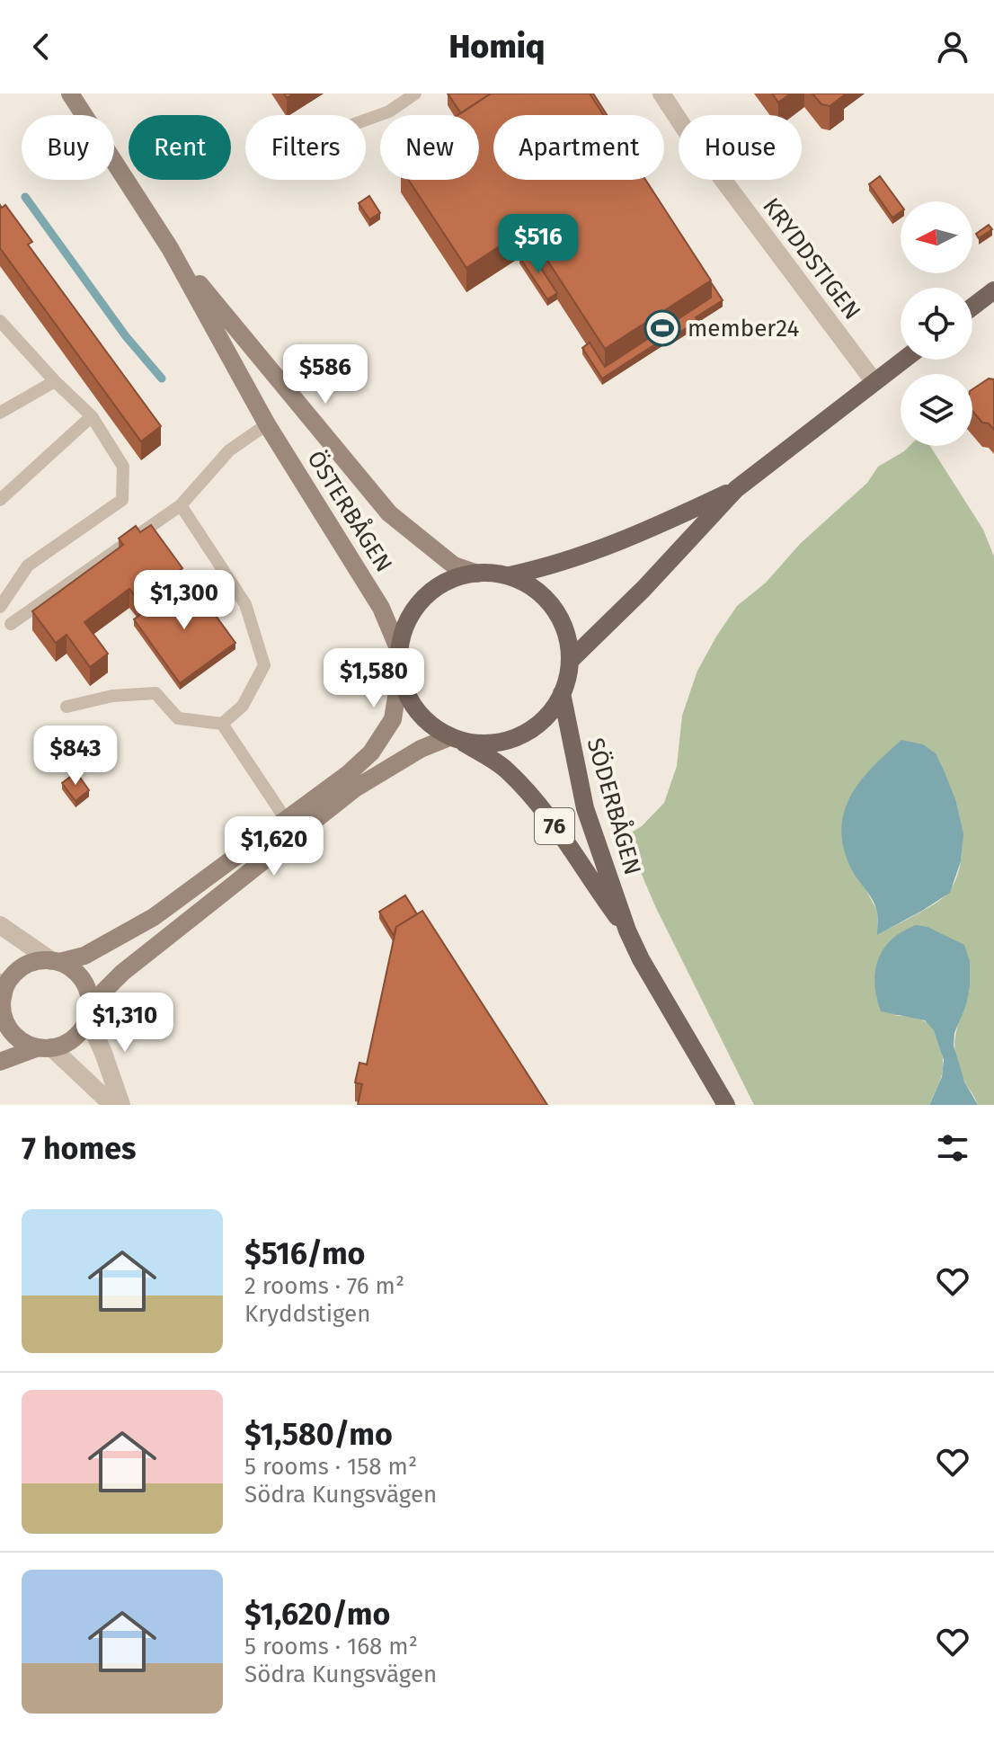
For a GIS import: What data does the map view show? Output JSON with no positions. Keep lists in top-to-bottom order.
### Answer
{
  "streets": {
    "main road": ["ÖSTERBÅGEN", "SÖDERBÅGEN", "76"],
    "street": ["KRYDDSTIGEN"]
  },
  "crossings": [
    ["ÖSTERBÅGEN", "SÖDERBÅGEN"]
  ],
  "places": {
    "sports": ["member24"]
  },
  "north": "left",
  "page": {
    "header": "Homiq",
    "chip": [
      "Buy",
      "Rent",
      "Filters",
      "New",
      "Apartment",
      "House"
    ],
    "price": [
      "$516",
      "$586",
      "$1,300",
      "$1,580",
      "$843",
      "$1,620",
      "$1,310"
    ],
    "heading": "7 homes",
    "list": [
      {
        "name": "$516/mo",
        "note": "2 rooms · 76 m² · Kryddstigen"
      },
      {
        "name": "$1,580/mo",
        "note": "5 rooms · 158 m² · Södra Kungsvägen"
      },
      {
        "name": "$1,620/mo",
        "note": "5 rooms · 168 m² · Södra Kungsvägen"
      }
    ]
  }
}
